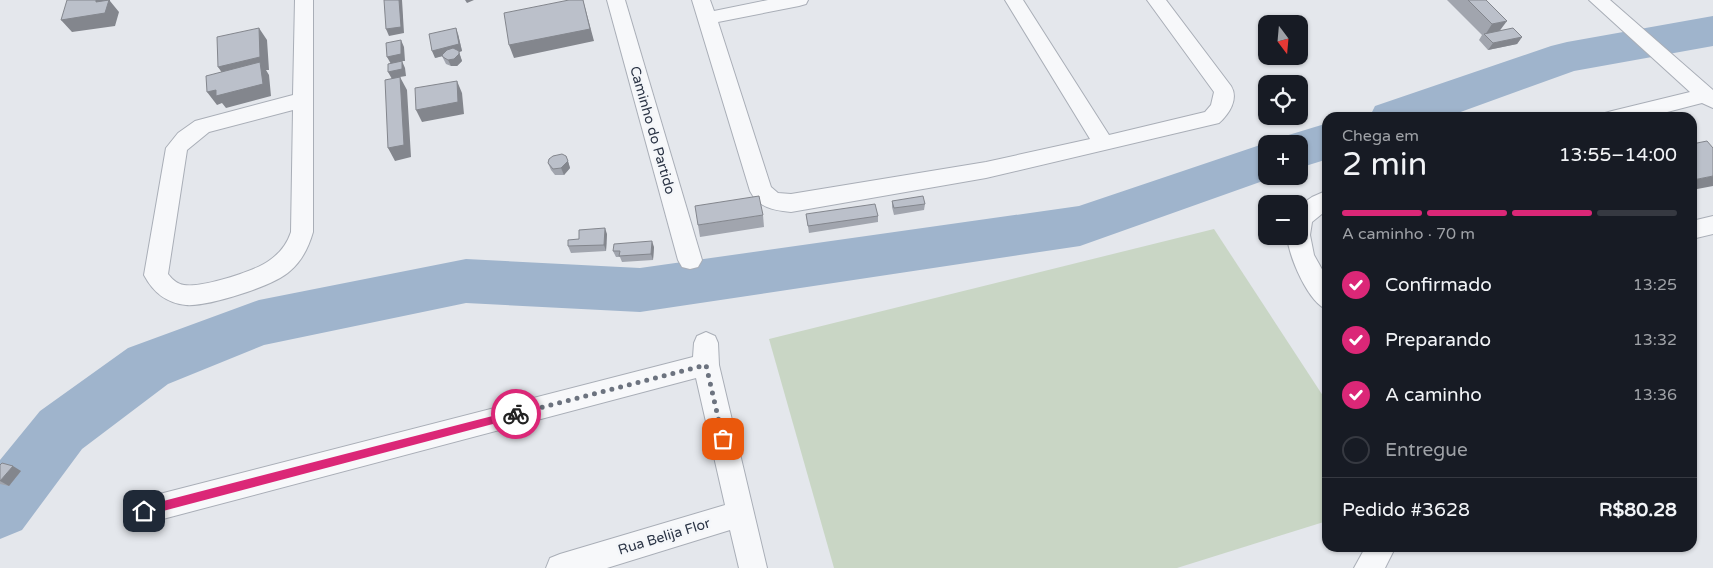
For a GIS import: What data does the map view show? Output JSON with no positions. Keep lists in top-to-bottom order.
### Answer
{
  "streets": {
    "street": ["Caminho do Partido", "Rua Belija Flor"]
  },
  "north": "bottom",
  "page": {
    "map_buttons": ["+", "−"],
    "heading": ["2 min", "Chega em", "13:55–14:00"],
    "panel": ["Pedido #3628", "R$80.28"],
    "bar": "A caminho · 70 m",
    "list": [
      ["Confirmado", "13:25"],
      ["Preparando", "13:32"],
      ["A caminho", "13:36"],
      "Entregue"
    ]
  }
}
